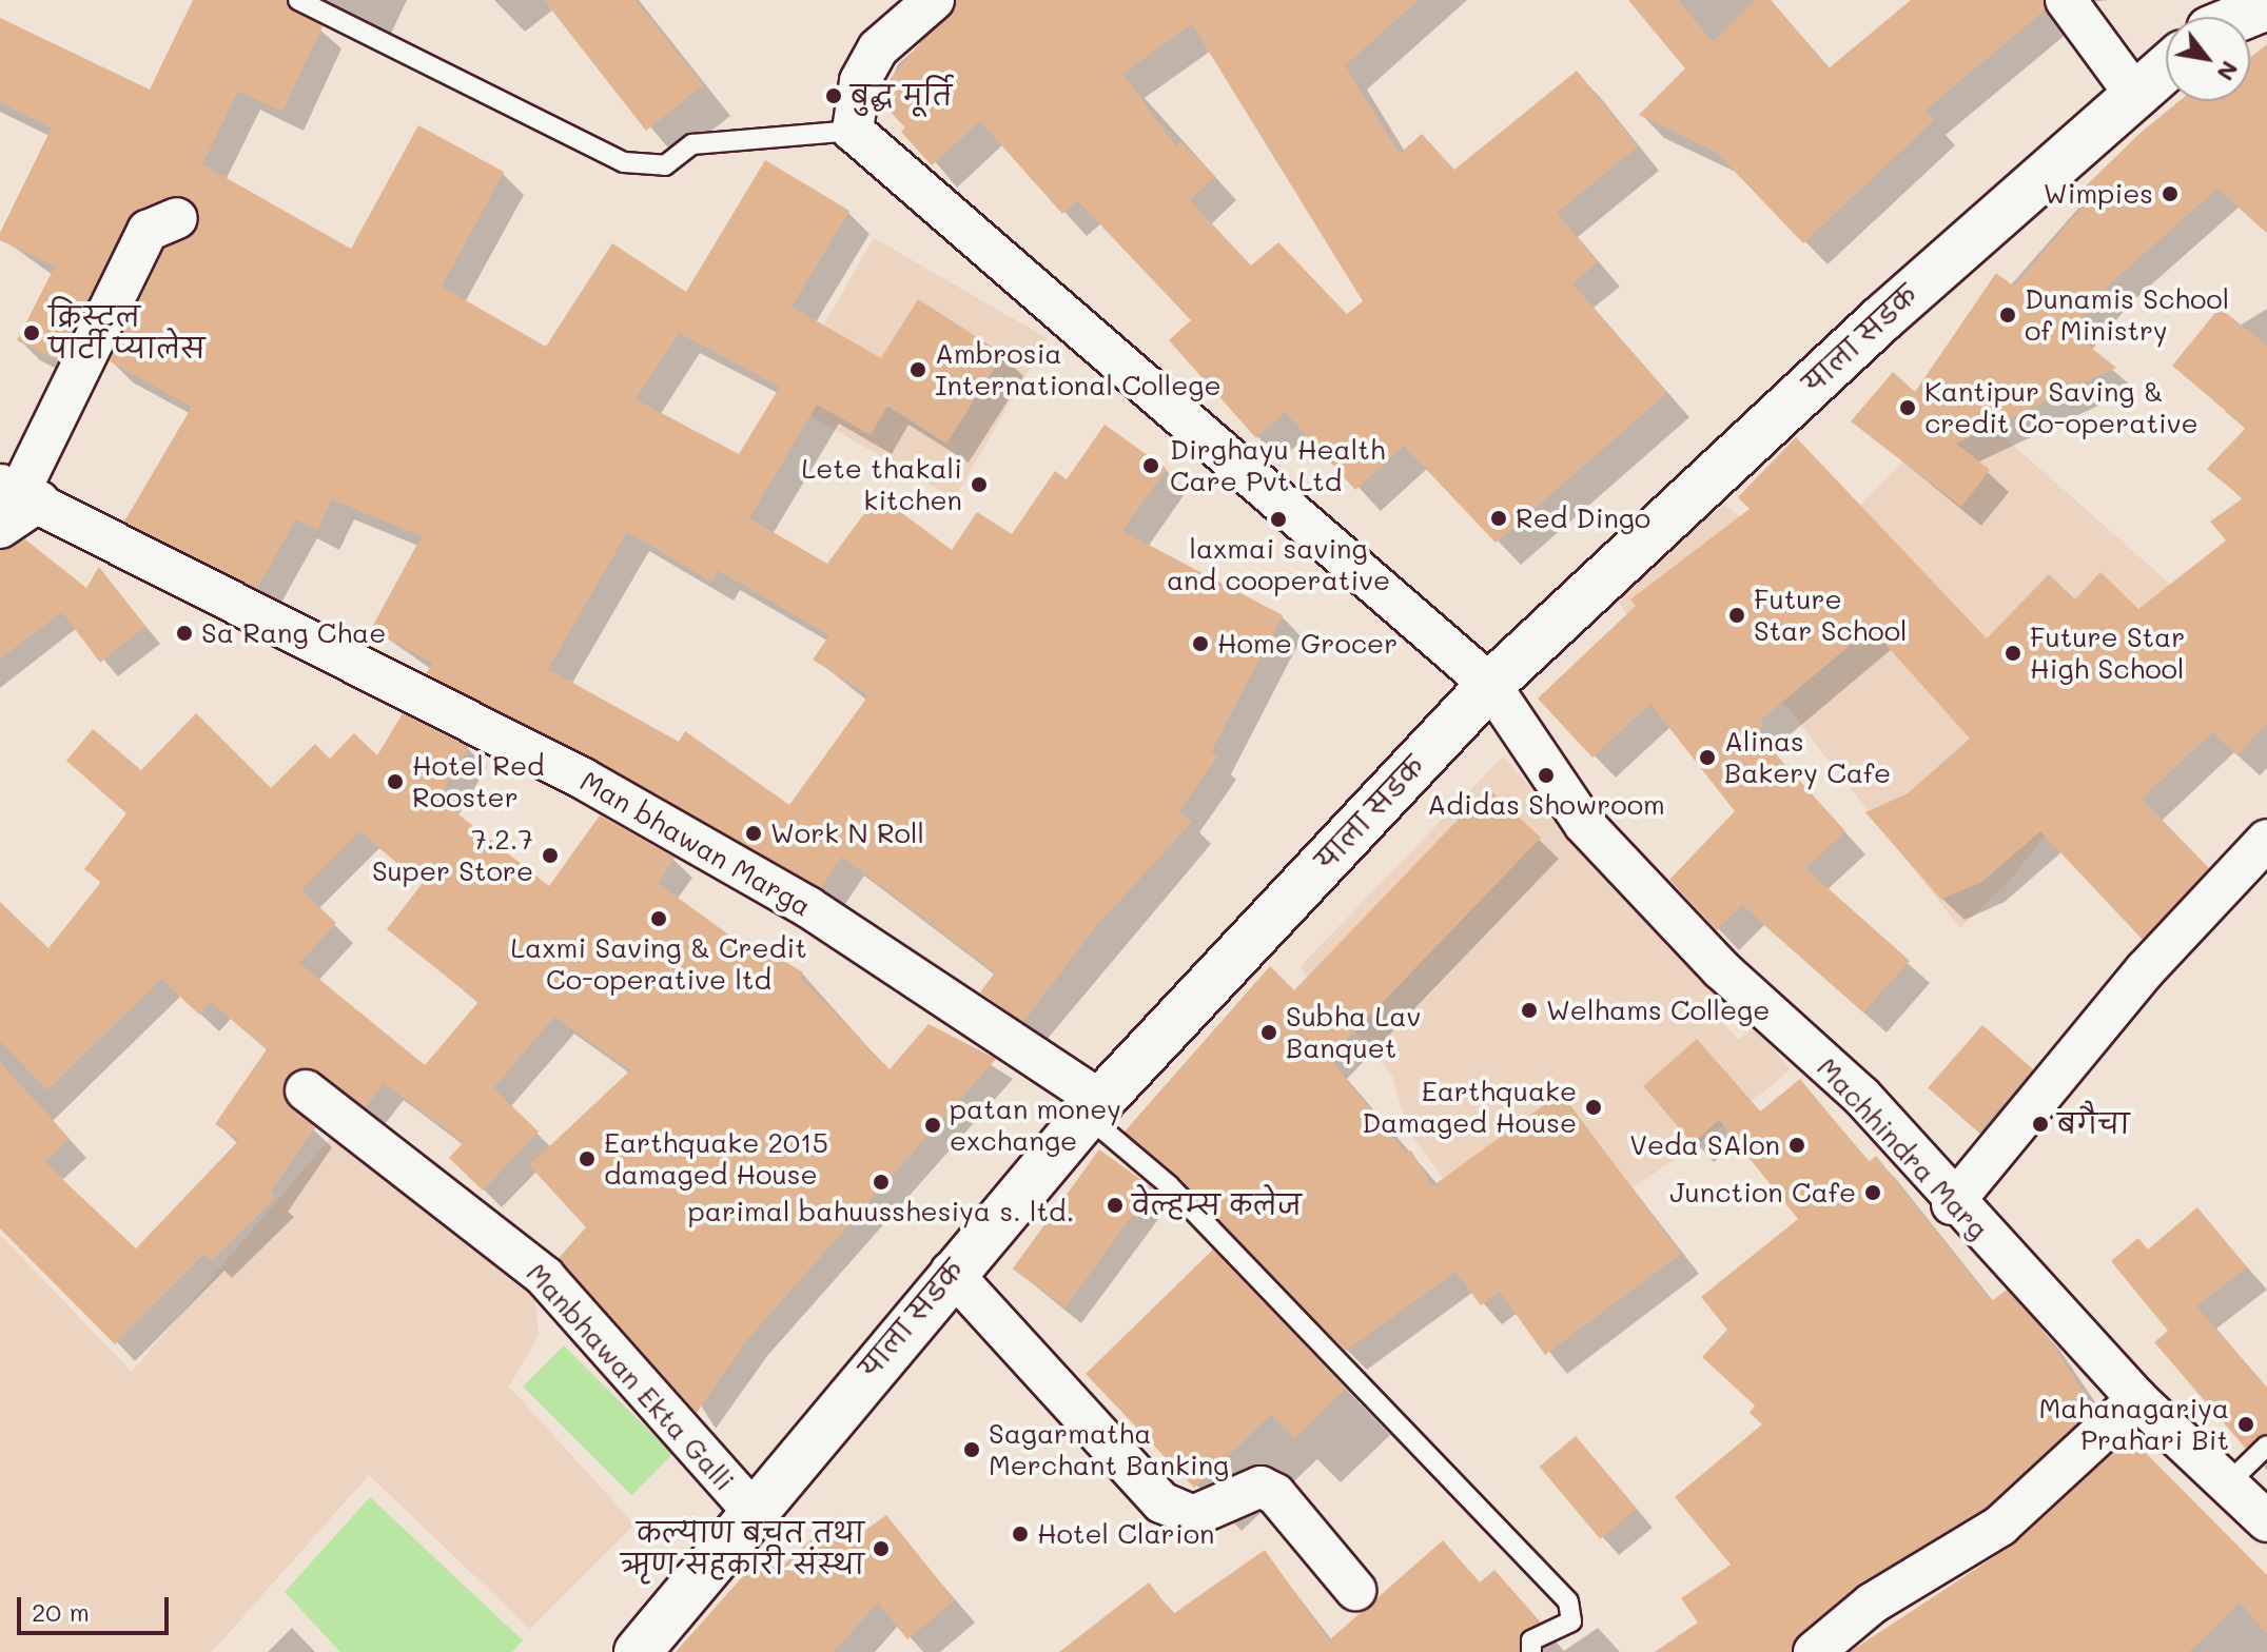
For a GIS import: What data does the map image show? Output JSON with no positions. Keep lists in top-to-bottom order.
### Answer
{
  "streets": {
    "main road": ["याला सडक"],
    "street": ["Man bhawan Marga", "Machhindra Marg", "Manbhawan Ekta Galli"]
  },
  "crossings": [
    ["याला सडक", "Man bhawan Marga"],
    ["याला सडक", "Machhindra Marg"],
    ["याला सडक", "Manbhawan Ekta Galli"]
  ],
  "places": [
    "बुद्ध मूर्ति",
    "Wimpies",
    "Dunamis School of Ministry",
    "क्रिस्टल पार्टी प्यालेस",
    "Ambrosia International College",
    "Kantipur Saving & credit Co-operative",
    "Dirghayu Health Care Pvt Ltd",
    "Lete thakali kitchen",
    "Red Dingo",
    "laxmai saving and cooperative",
    "Future Star School",
    "Sa Rang Chae",
    "Home Grocer",
    "Future Star High School",
    "Alinas Bakery Cafe",
    "Adidas Showroom",
    "Hotel Red Rooster",
    "Work N Roll",
    "7.2.7 Super Store",
    "Laxmi Saving & Credit Co-operative ltd",
    "Welhams College",
    "Subha Lav Banquet",
    "Earthquake Damaged House",
    "बगैचा",
    "patan money exchange",
    "Veda SAlon",
    "Earthquake 2015 damaged House",
    "parimal bahuusshesiya s. ltd.",
    "Junction Cafe",
    "वेल्हम्स कलेज",
    "Mahanagariya Prahari Bit",
    "Sagarmatha Merchant Banking",
    "Hotel Clarion",
    "कल्याण बचत तथा ऋण सहकारी संस्था"
  ],
  "scale_bar": "20 m",
  "north": "bottom right"
}
